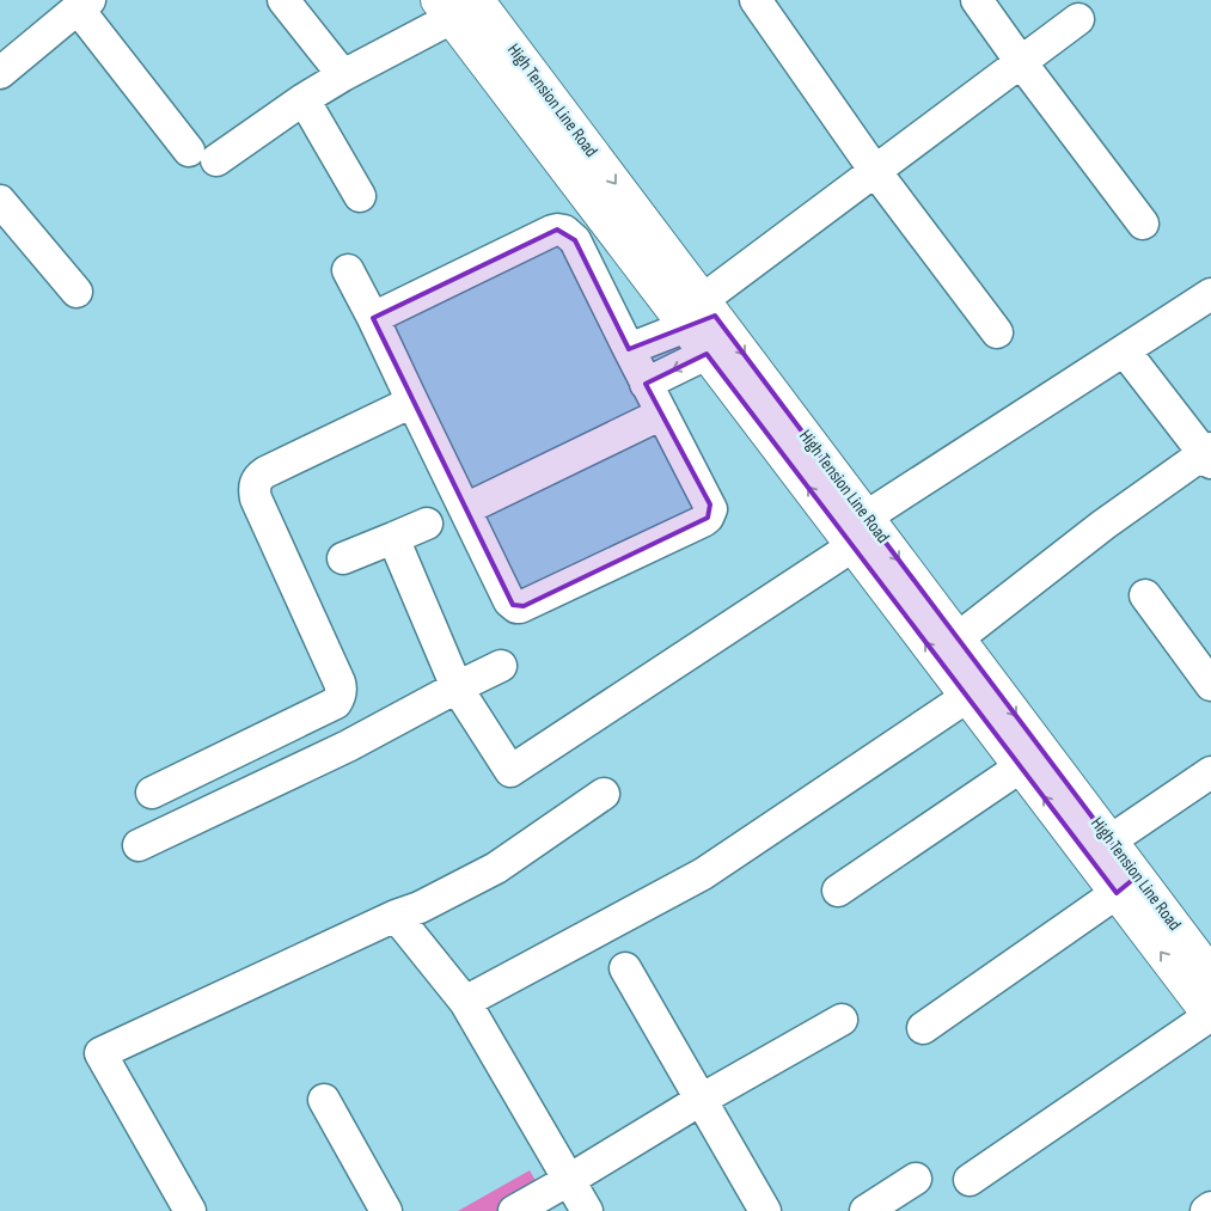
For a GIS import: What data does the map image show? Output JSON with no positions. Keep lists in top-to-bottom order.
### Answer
{
  "streets": {
    "main road": ["High Tension Line Road"]
  }
}
